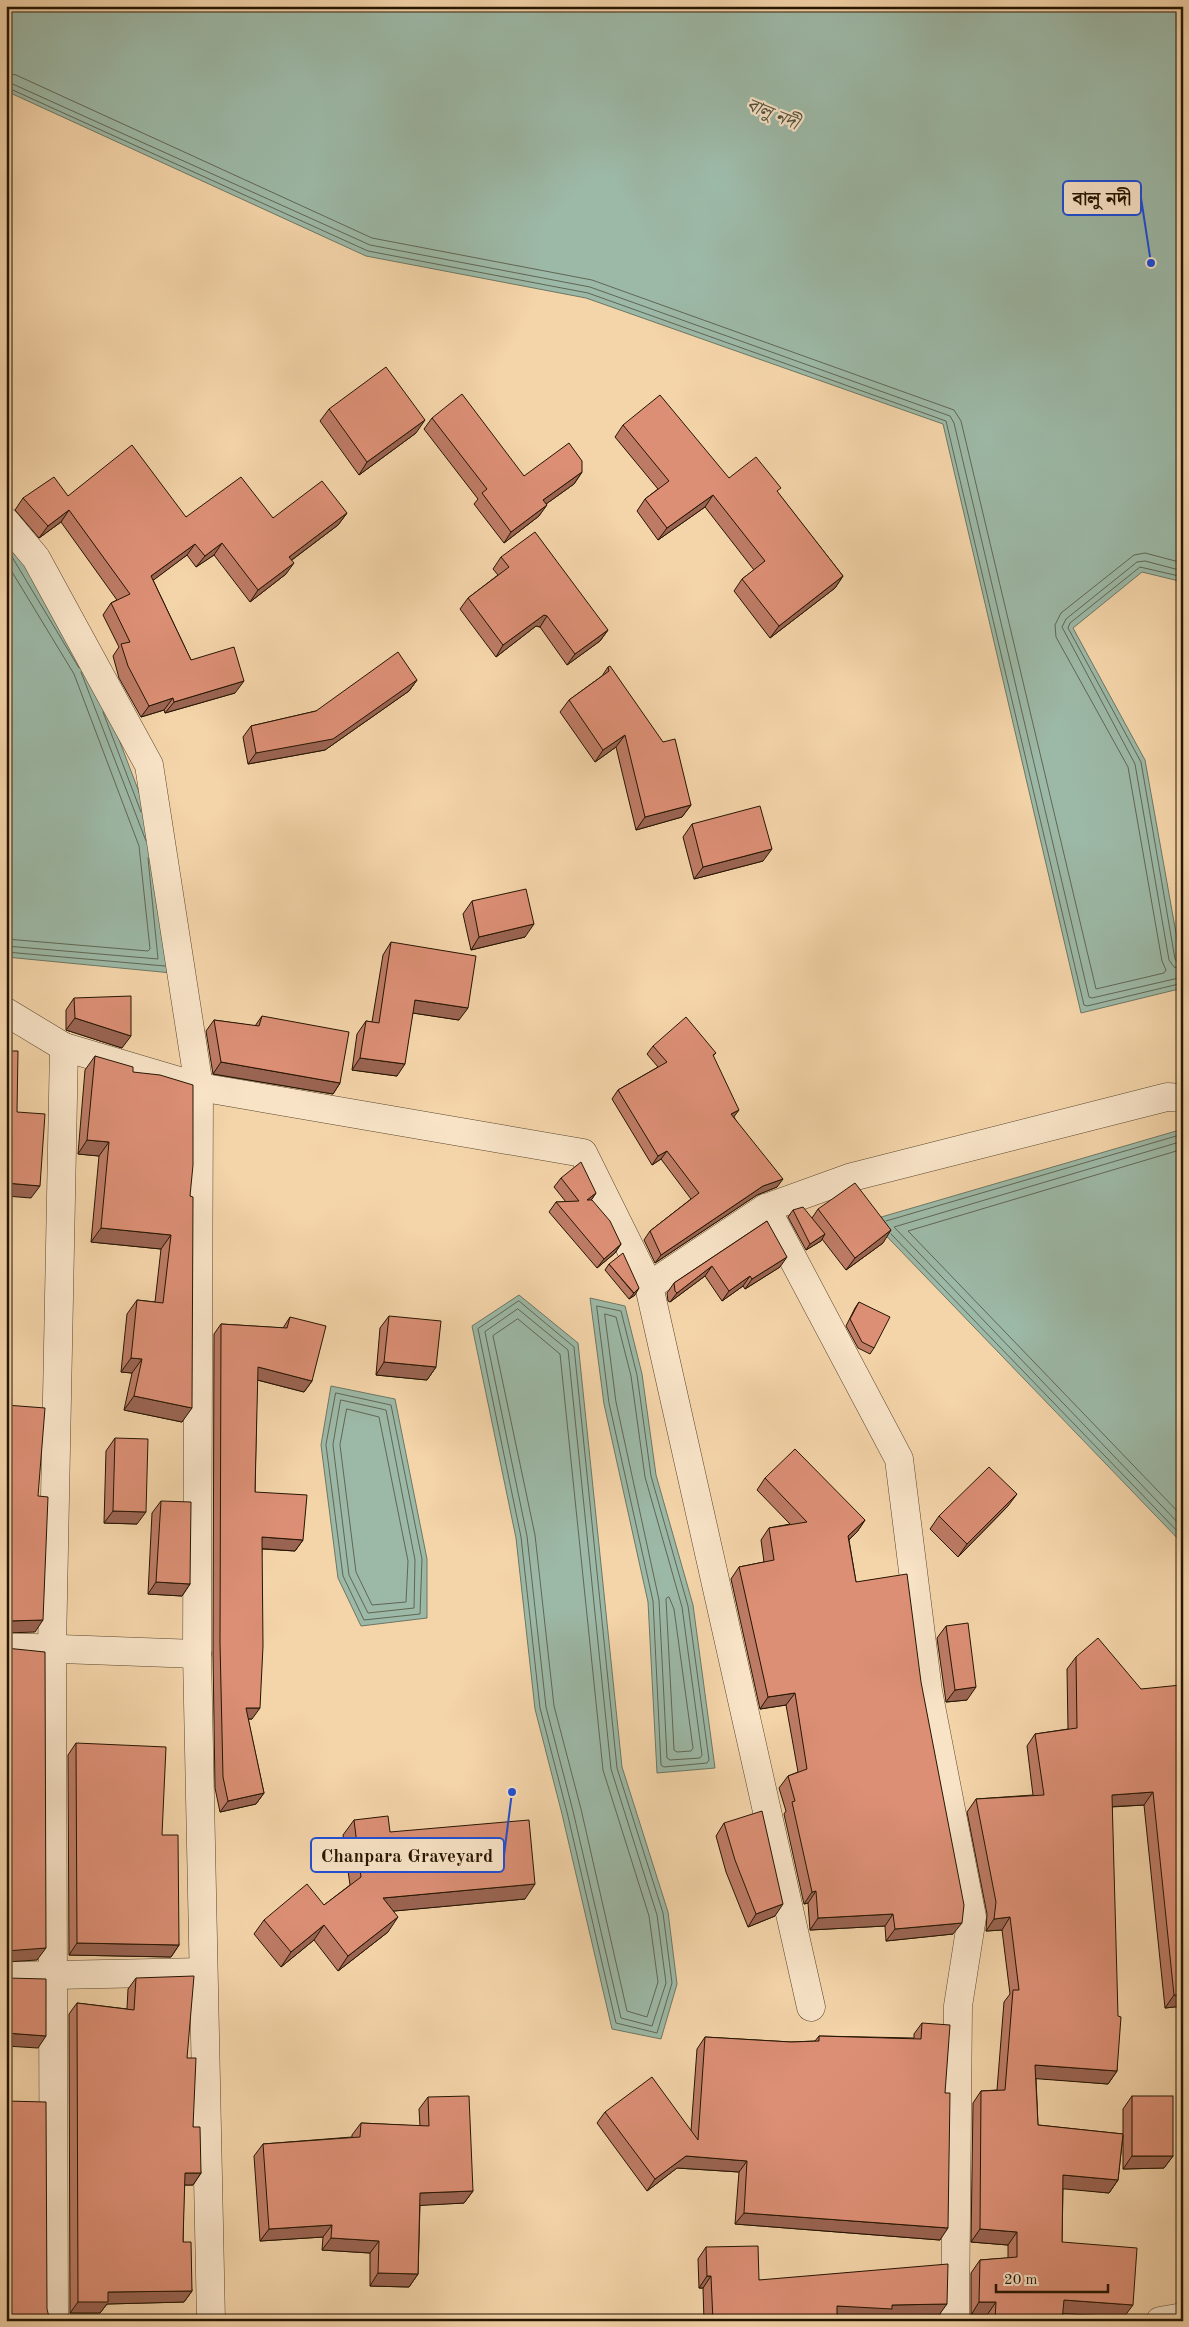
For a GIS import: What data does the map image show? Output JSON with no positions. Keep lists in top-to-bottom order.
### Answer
{
  "water": ["বালু নদী"],
  "places": ["বালু নদী", "Chanpara Graveyard"],
  "scale_bar": "20 m"
}
